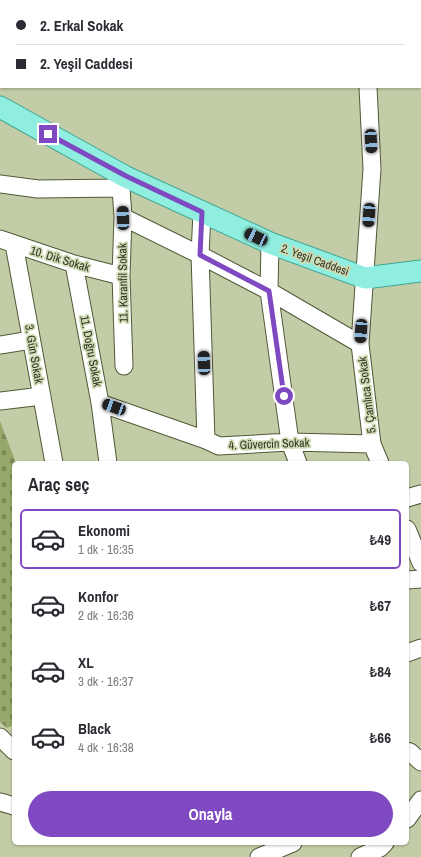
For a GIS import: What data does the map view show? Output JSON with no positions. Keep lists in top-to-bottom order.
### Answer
{
  "streets": {
    "main road": ["2. Yeşil Caddesi"],
    "street": [
      "10. Dik Sokak",
      "11. Karanfil Sokak",
      "11. Doğru Sokak",
      "3. Gün Sokak",
      "5. Çamlıca Sokak",
      "4. Güvercin Sokak"
    ]
  },
  "crossings": [
    ["10. Dik Sokak", "11. Karanfil Sokak"],
    ["10. Dik Sokak", "11. Doğru Sokak"],
    ["10. Dik Sokak", "3. Gün Sokak"],
    ["2. Yeşil Caddesi", "11. Karanfil Sokak"],
    ["2. Yeşil Caddesi", "5. Çamlıca Sokak"],
    ["11. Doğru Sokak", "4. Güvercin Sokak"],
    ["5. Çamlıca Sokak", "4. Güvercin Sokak"]
  ],
  "page": {
    "banner": ["2. Erkal Sokak", "2. Yeşil Caddesi"],
    "heading": "Araç seç",
    "list": [
      {
        "name": "Ekonomi",
        "note": "1 dk · 16:35",
        "value": "₺49"
      },
      {
        "name": "Konfor",
        "note": "2 dk · 16:36",
        "value": "₺67"
      },
      {
        "name": "XL",
        "note": "3 dk · 16:37",
        "value": "₺84"
      },
      {
        "name": "Black",
        "note": "4 dk · 16:38",
        "value": "₺66"
      }
    ],
    "buttons": "Onayla"
  }
}
